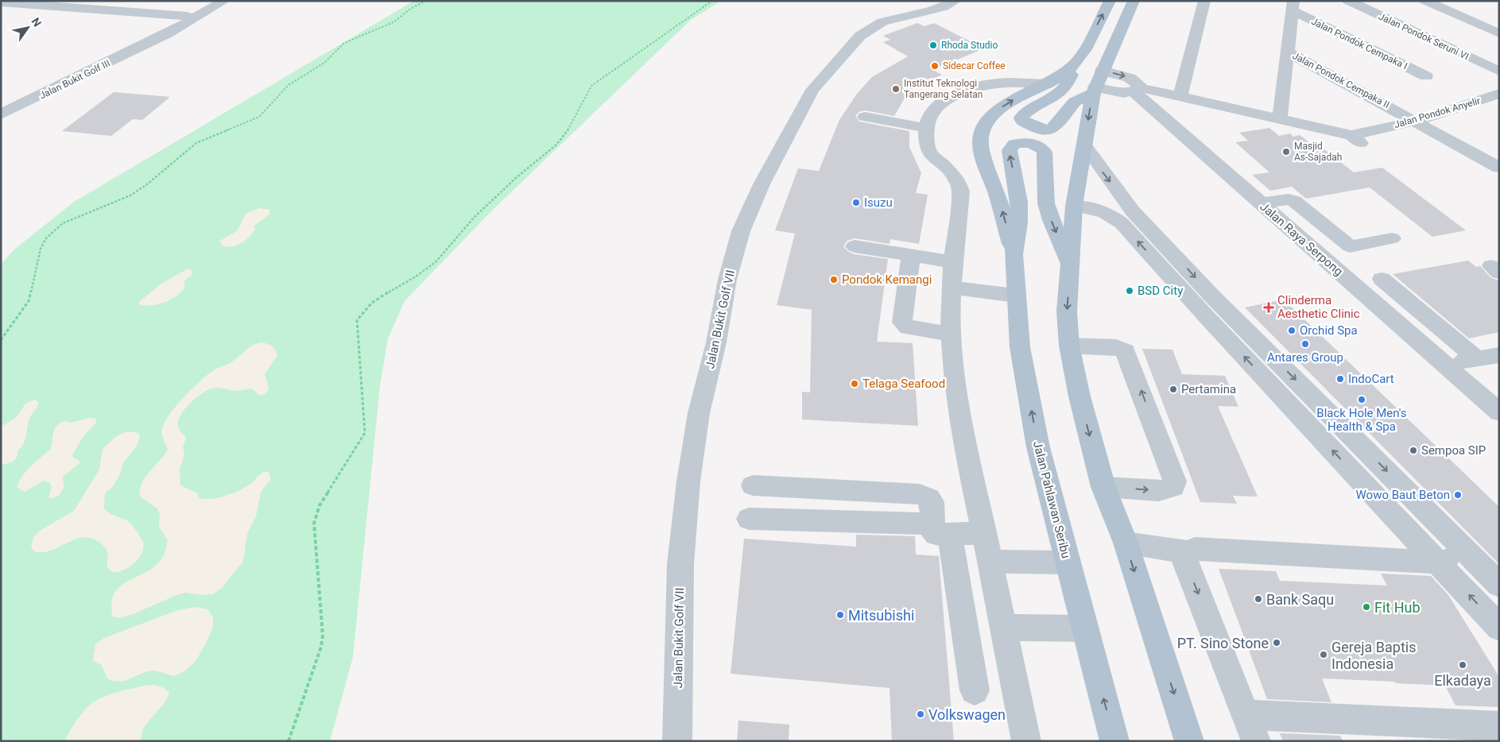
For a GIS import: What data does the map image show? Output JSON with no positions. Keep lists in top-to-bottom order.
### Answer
{
  "streets": {
    "main road": ["Jalan Pahlawan Seribu"],
    "street": [
      "Jalan Pondok Seruni VI",
      "Jalan Pondok Cempaka I",
      "Jalan Bukit Golf III",
      "Jalan Pondok Cempaka II",
      "Jalan Pondok Anyelir",
      "Jalan Raya Serpong",
      "Jalan Bukit Golf VII"
    ]
  },
  "crossings": [
    ["Jalan Pondok Cempaka II", "Jalan Pondok Anyelir"]
  ],
  "places": {
    "other": [
      "Rhoda Studio",
      "Sidecar Coffee",
      "Institut Teknologi Tangerang Selatan",
      "Masjid As-Sajadah",
      "Isuzu",
      "Pondok Kemangi",
      "BSD City",
      "Orchid Spa",
      "Antares Group",
      "IndoCart",
      "Telaga Seafood",
      "Pertamina",
      "Black Hole Men's Health & Spa",
      "Sempoa SIP",
      "Wowo Baut Beton",
      "Bank Saqu",
      "Fit Hub",
      "Mitsubishi",
      "PT. Sino Stone",
      "Gereja Baptis Indonesia",
      "Elkadaya",
      "Volkswagen"
    ],
    "health": ["Clinderma Aesthetic Clinic"]
  },
  "north": "top right"
}
